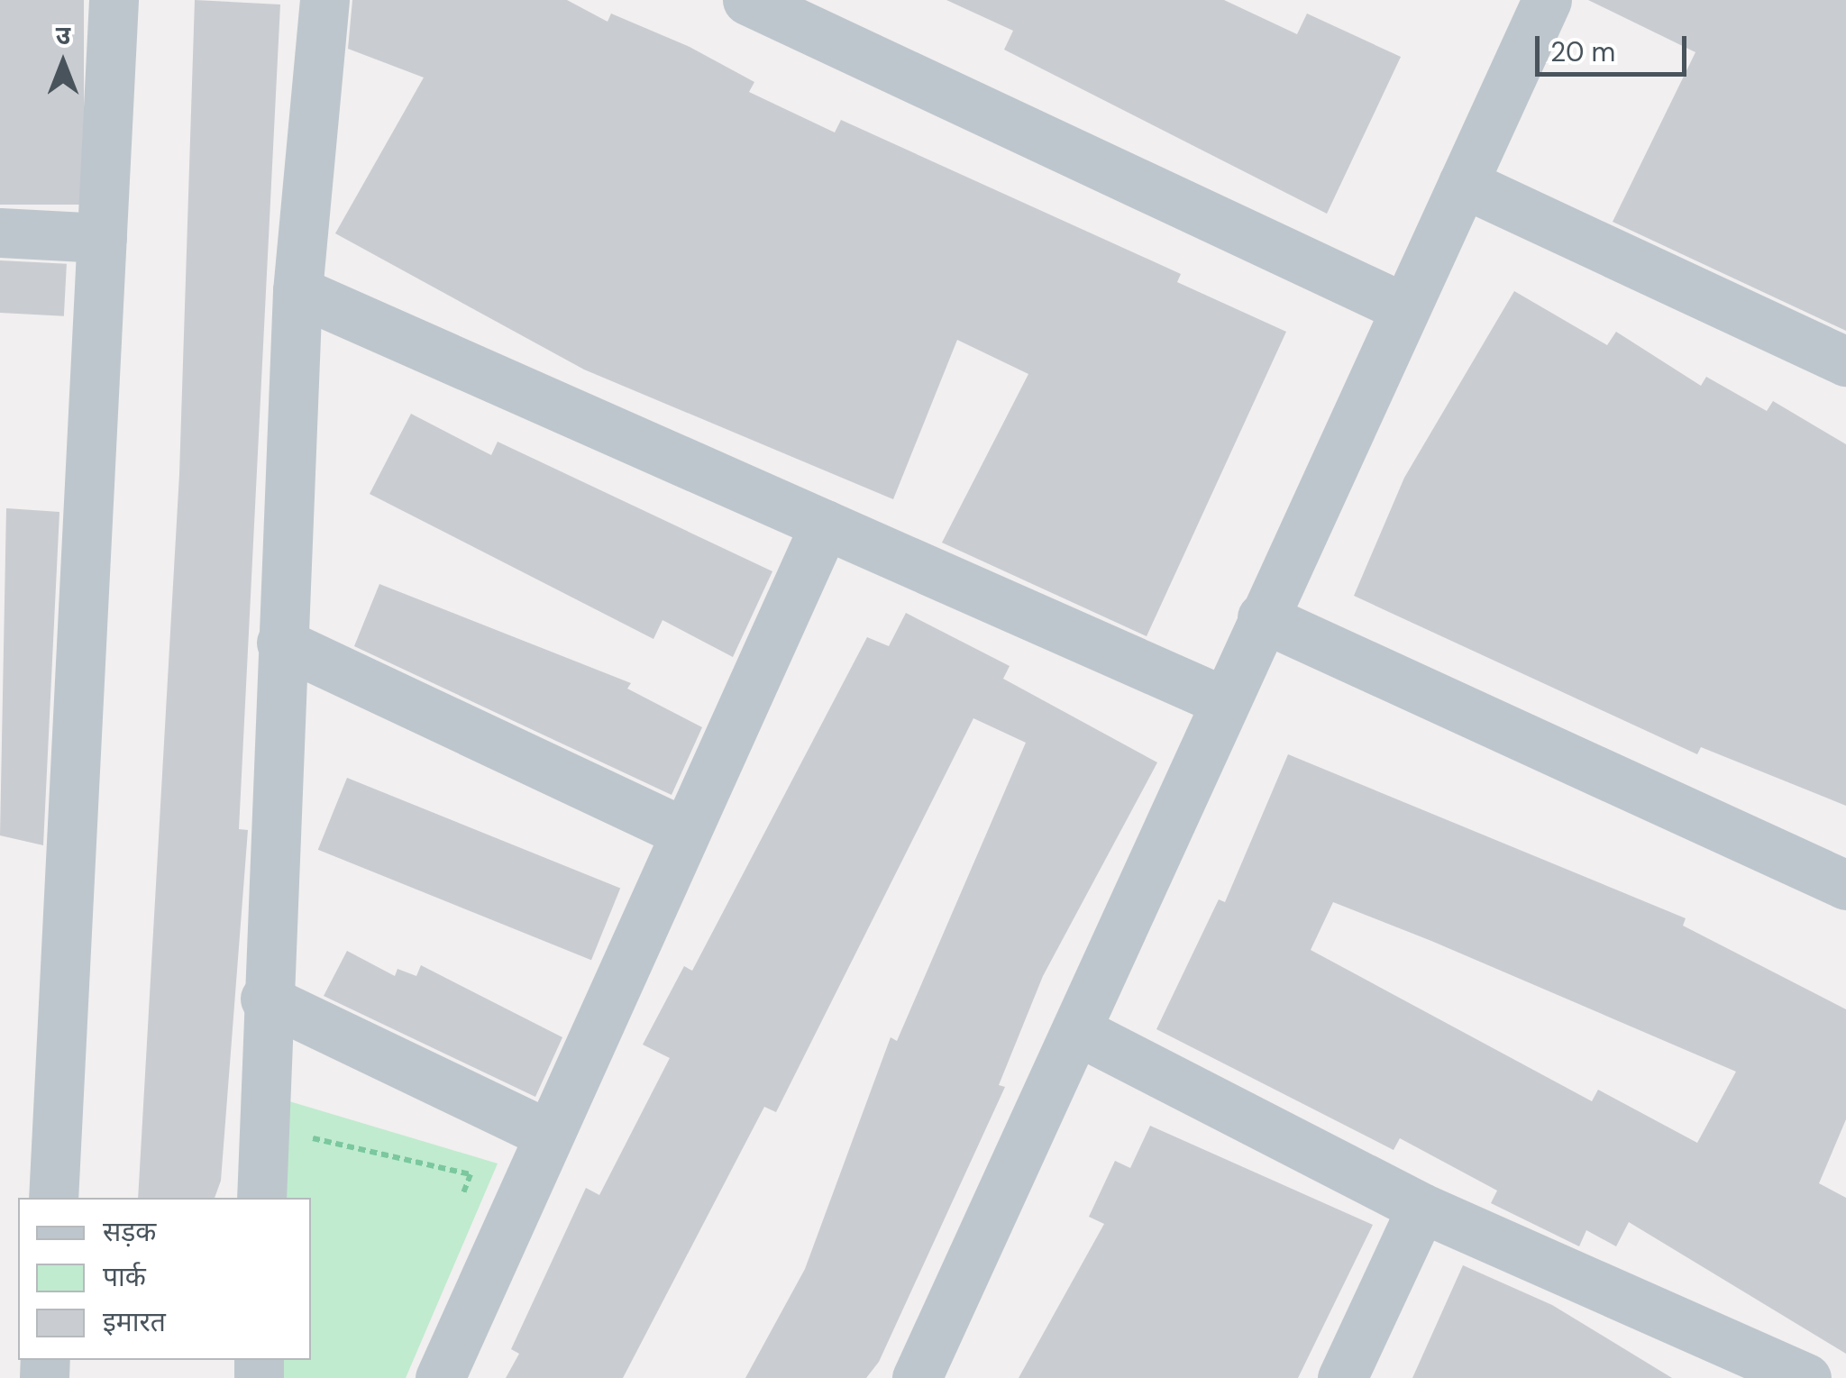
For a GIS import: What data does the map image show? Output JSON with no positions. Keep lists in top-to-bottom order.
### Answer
{
  "legend": ["सड़क", "पार्क", "इमारत"],
  "scale_bar": "20 m",
  "north": "top"
}
